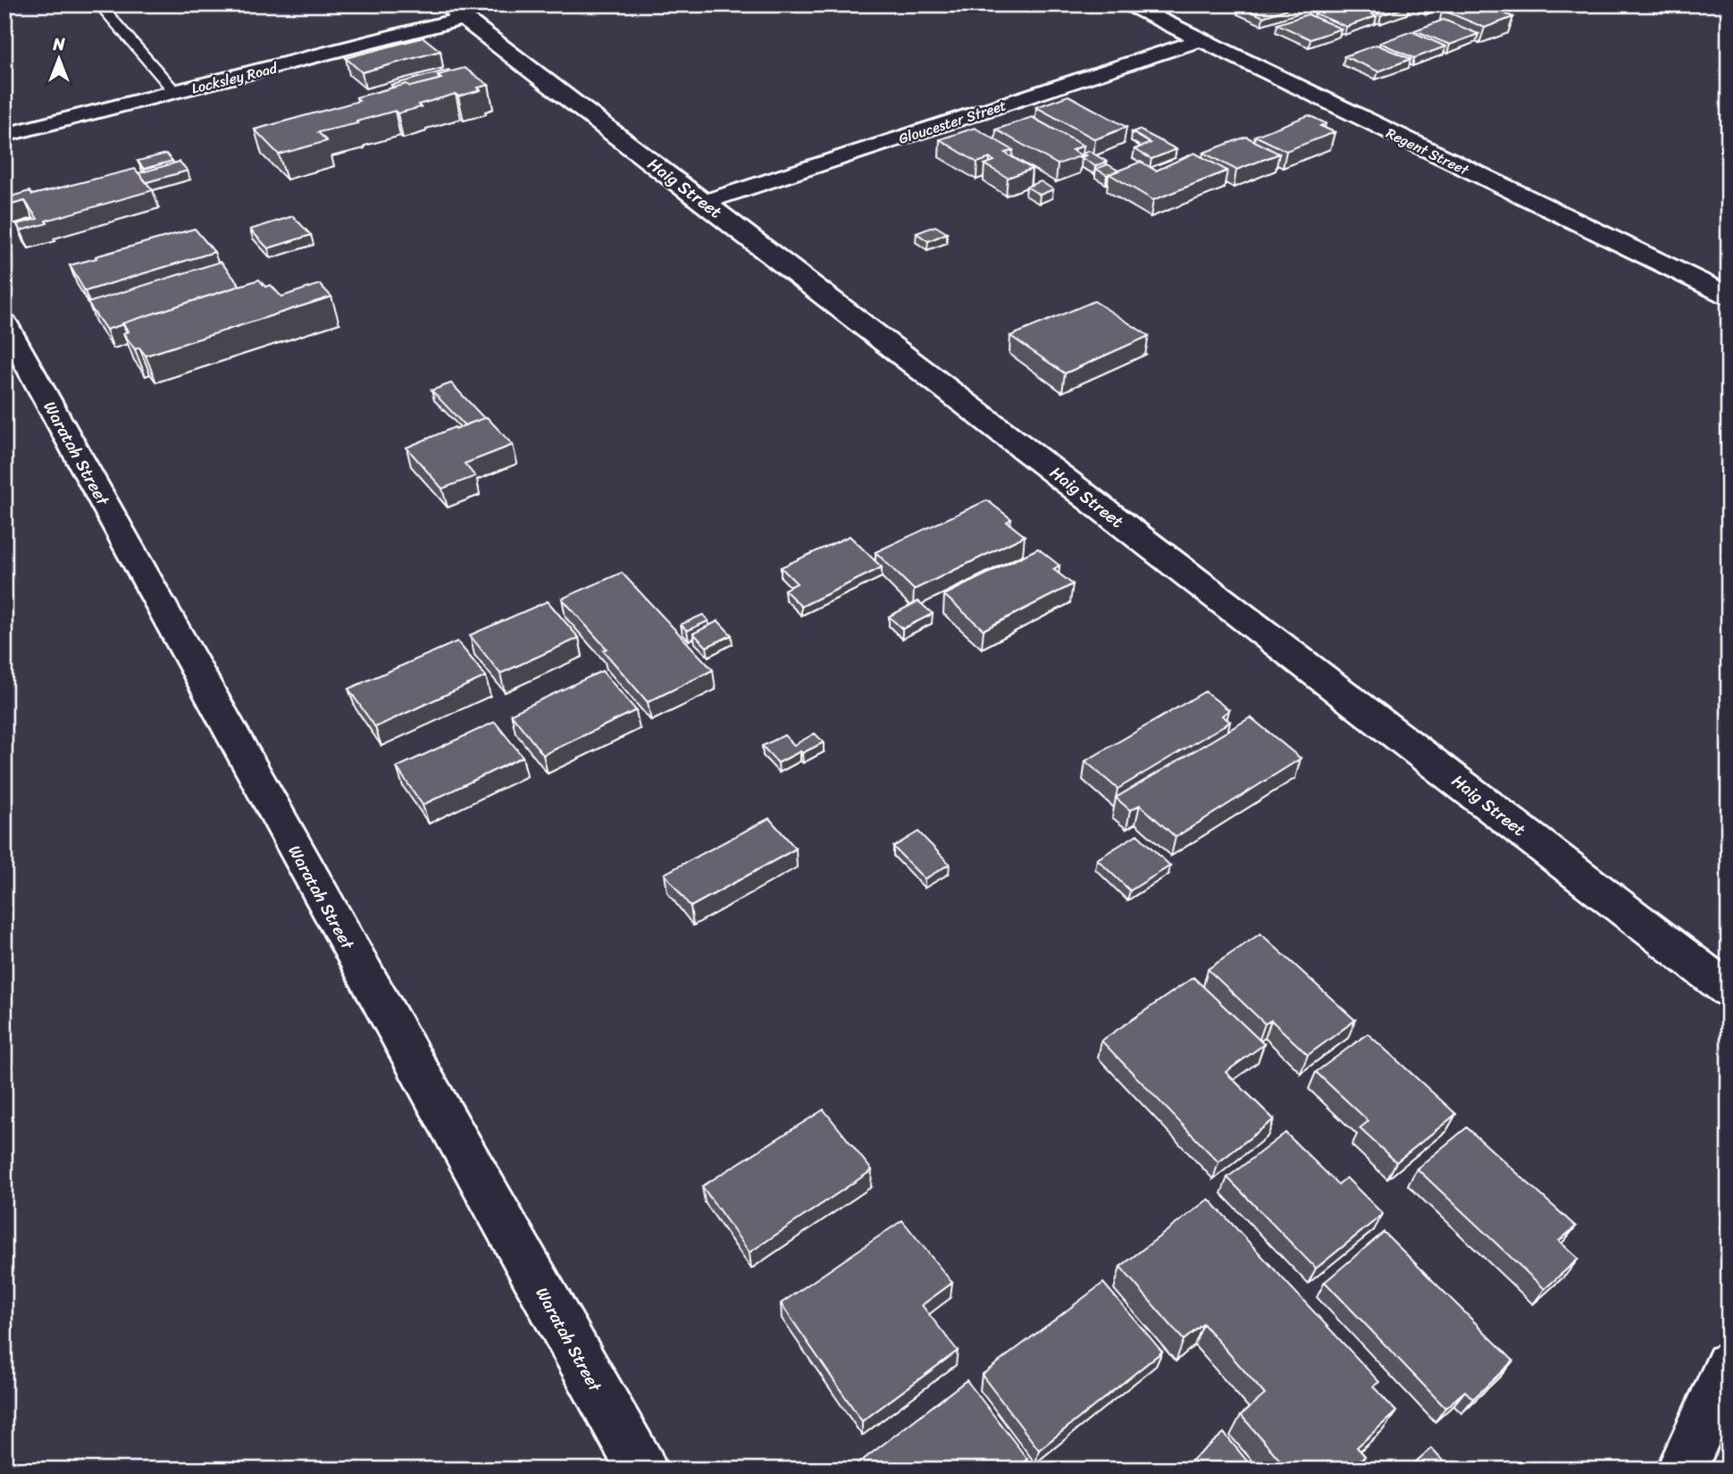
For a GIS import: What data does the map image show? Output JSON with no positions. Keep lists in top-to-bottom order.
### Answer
{
  "streets": {
    "street": [
      "Locksley Road",
      "Gloucester Street",
      "Regent Street",
      "Haig Street",
      "Waratah Street"
    ]
  },
  "crossings": [
    ["Locksley Road", "Haig Street"],
    ["Gloucester Street", "Regent Street"],
    ["Gloucester Street", "Haig Street"]
  ],
  "north": "top"
}
